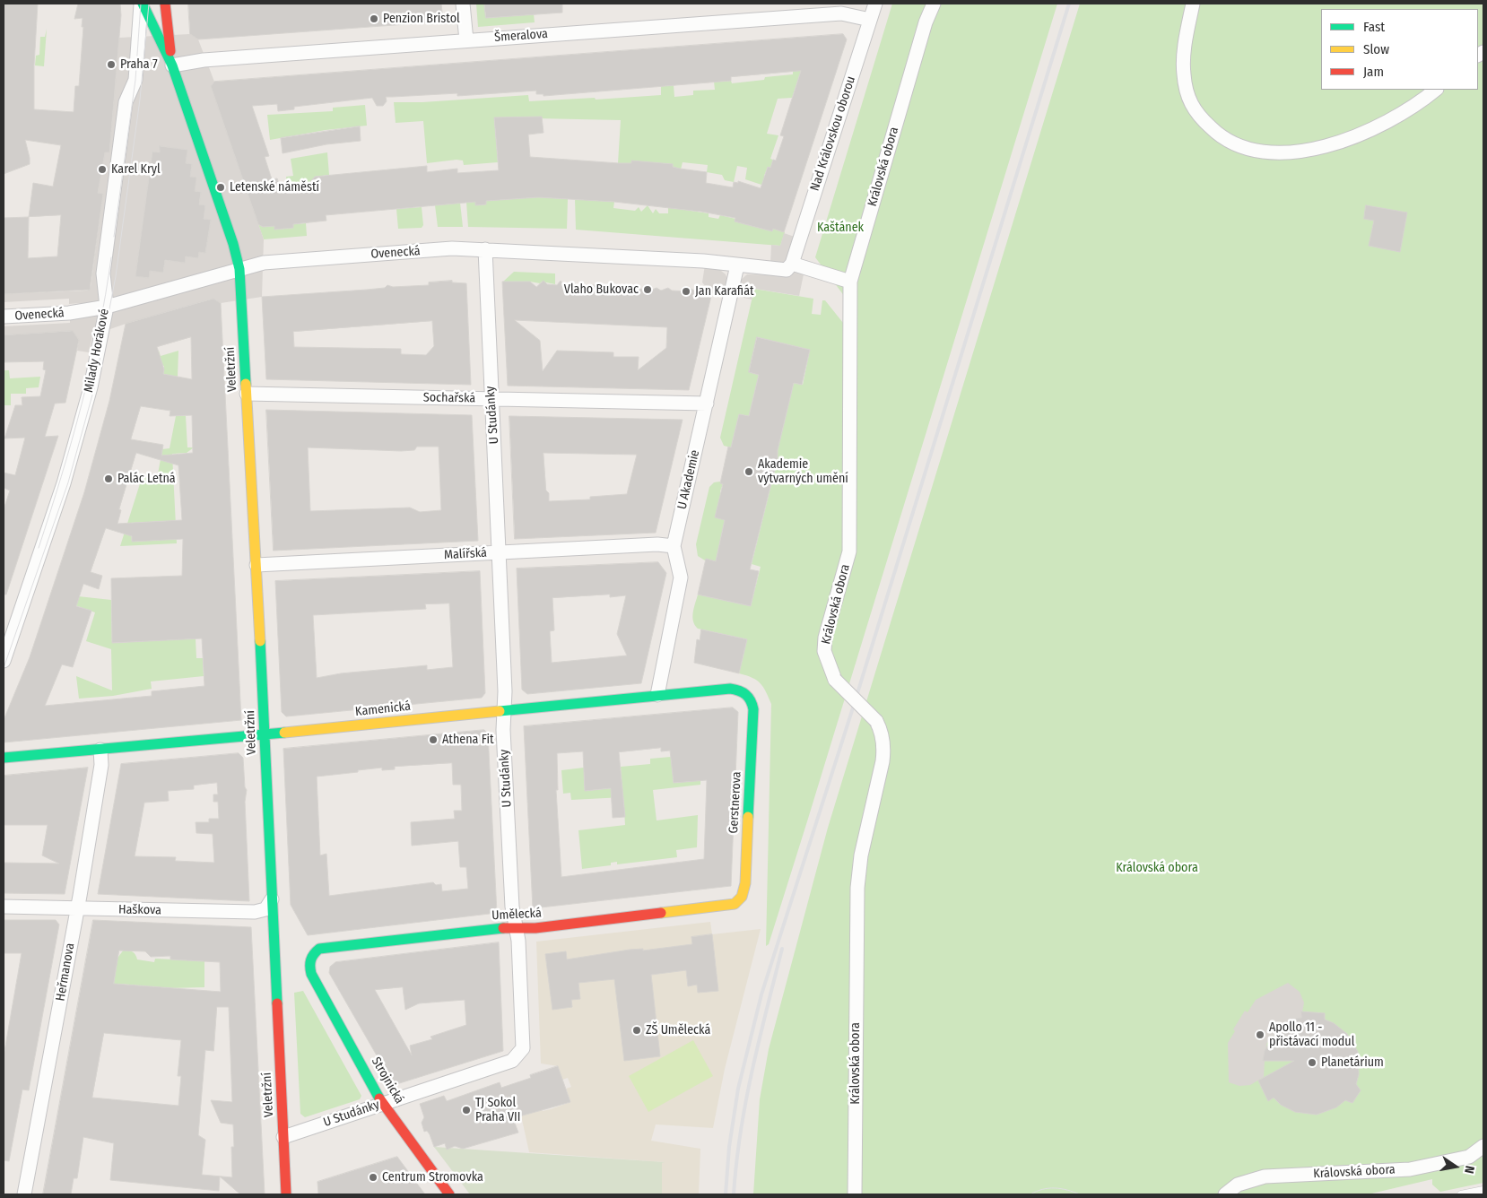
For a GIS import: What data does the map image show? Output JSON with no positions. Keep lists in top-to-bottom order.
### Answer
{
  "streets": {
    "street": [
      "Šmeralova",
      "Nad Královskou oborou",
      "Královská obora",
      "Ovenecká",
      "Milady Horákové",
      "Veletržní",
      "Sochařská",
      "U Studánky",
      "U Akademie",
      "Malířská",
      "Kamenická",
      "Gerstnerova",
      "Haškova",
      "Umělecká",
      "Heřmanova",
      "Strojnická"
    ]
  },
  "crossings": [
    ["Šmeralova", "Nad Královskou oborou"],
    ["Nad Královskou oborou", "Ovenecká"],
    ["Ovenecká", "Milady Horákové"],
    ["Ovenecká", "Veletržní"],
    ["Ovenecká", "U Studánky"],
    ["Ovenecká", "U Akademie"],
    ["Veletržní", "Sochařská"],
    ["Veletržní", "U Studánky"],
    ["Veletržní", "Malířská"],
    ["Veletržní", "Kamenická"],
    ["Veletržní", "Haškova"],
    ["Sochařská", "U Studánky"],
    ["Sochařská", "U Akademie"],
    ["U Studánky", "Malířská"],
    ["U Studánky", "Kamenická"],
    ["U Studánky", "Umělecká"],
    ["U Studánky", "Strojnická"],
    ["U Akademie", "Malířská"],
    ["U Akademie", "Kamenická"],
    ["Kamenická", "Gerstnerova"],
    ["Kamenická", "Heřmanova"],
    ["Gerstnerova", "Umělecká"],
    ["Haškova", "Heřmanova"],
    ["Umělecká", "Strojnická"]
  ],
  "parks": ["Kaštánek", "Královská obora"],
  "places": [
    "Penzion Bristol",
    "Praha 7",
    "Karel Kryl",
    "Letenské náměstí",
    "Vlaho Bukovac",
    "Jan Karafiát",
    "Akademie výtvarných umění",
    "Palác Letná",
    "Athena Fit",
    "ZŠ Umělecká",
    "Apollo 11 - přistávací modul",
    "Planetárium",
    "TJ Sokol Praha VII",
    "Centrum Stromovka"
  ],
  "legend": ["Fast", "Slow", "Jam"],
  "north": "right"
}
